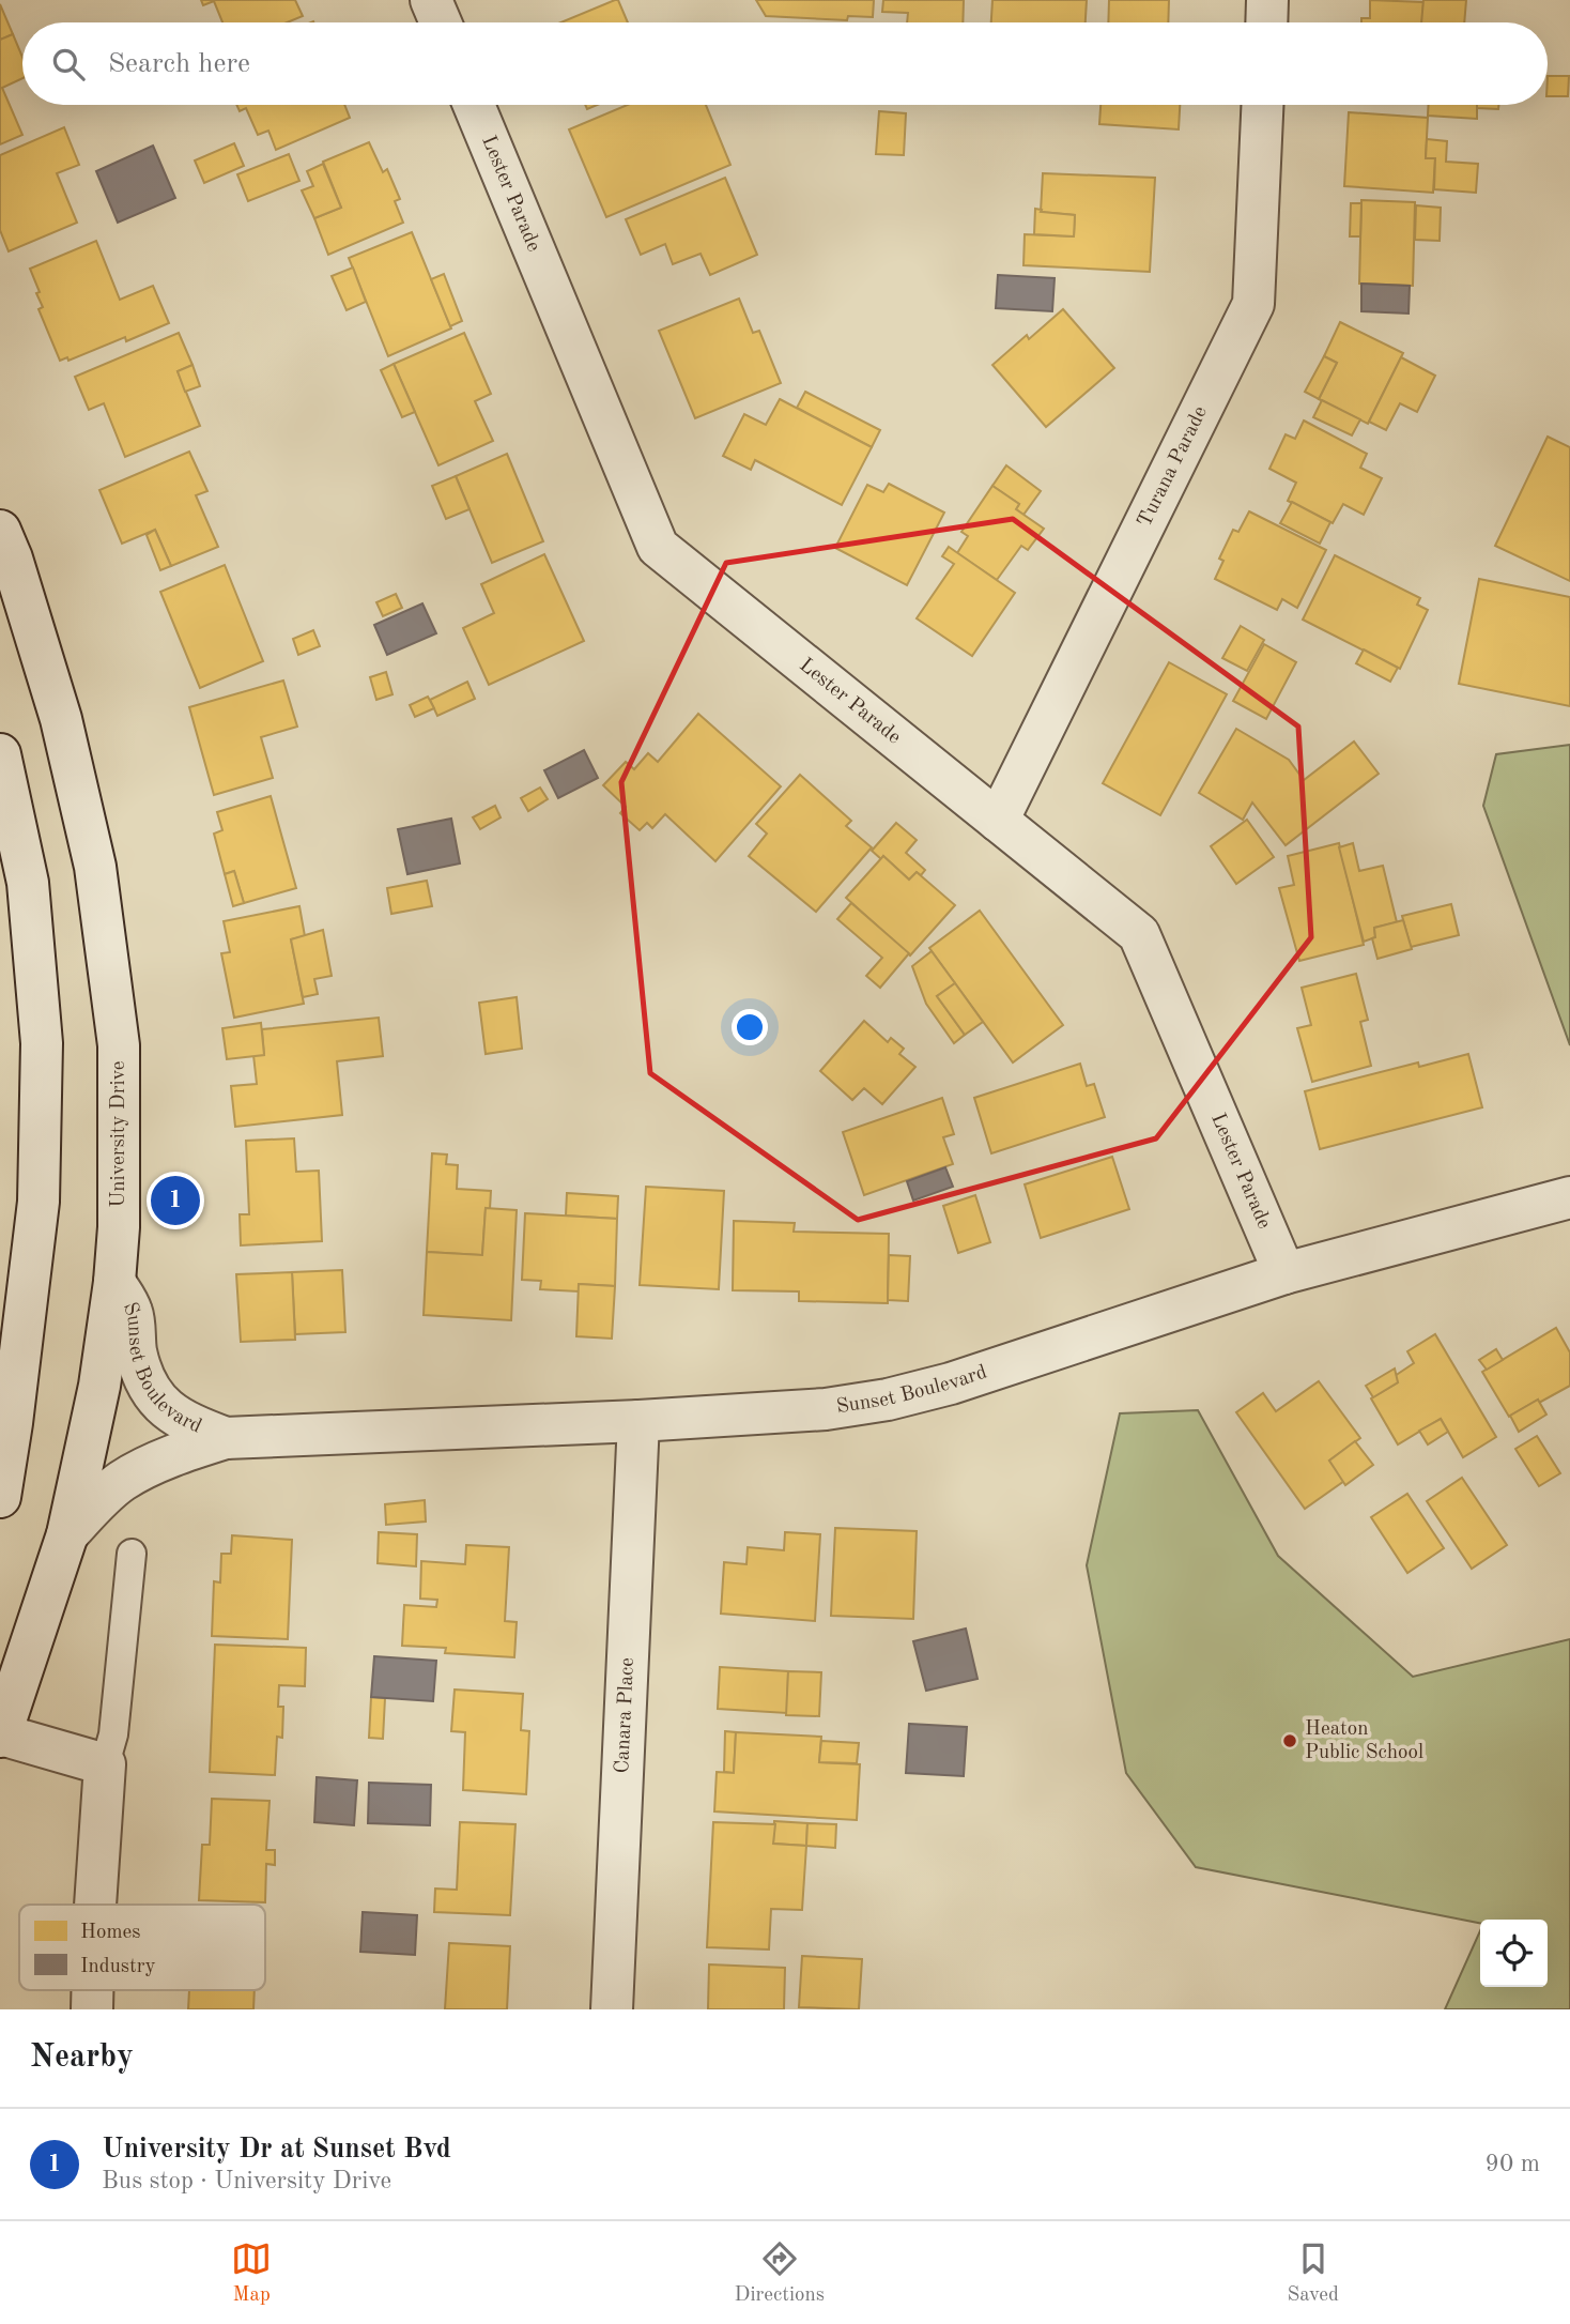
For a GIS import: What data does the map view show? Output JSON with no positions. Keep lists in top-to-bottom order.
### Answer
{
  "streets": {
    "street": [
      "Lester Parade",
      "Turana Parade",
      "University Drive",
      "Sunset Boulevard",
      "Canara Place"
    ]
  },
  "crossings": [
    ["Lester Parade", "Turana Parade"],
    ["Lester Parade", "Sunset Boulevard"],
    ["University Drive", "Sunset Boulevard"],
    ["Sunset Boulevard", "Canara Place"]
  ],
  "places": ["Heaton Public School"],
  "legend": ["Homes", "Industry"],
  "page": {
    "search": "Search here",
    "pins": "1",
    "heading": "Nearby",
    "list": [
      {
        "mark": "1",
        "name": "University Dr at Sunset Bvd",
        "note": "Bus stop · University Drive",
        "value": "90 m"
      }
    ],
    "nav": ["Map", "Directions", "Saved"]
  }
}
